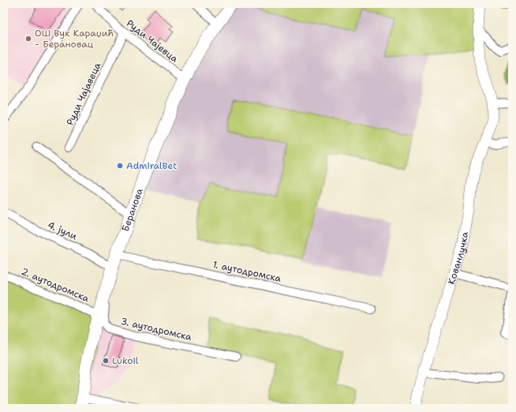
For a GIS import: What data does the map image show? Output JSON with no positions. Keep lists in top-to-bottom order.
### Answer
{
  "streets": {
    "main road": ["Беранова"],
    "street": [
      "Руди Чајевца",
      "Руди Чајавеца",
      "4. јули",
      "Кованлучка",
      "1. аутодромска",
      "2. аутодромска",
      "3. аутодромска"
    ]
  },
  "crossings": [
    ["Руди Чајевца", "Руди Чајавеца"],
    ["Руди Чајевца", "Беранова"],
    ["Беранова", "4. јули"],
    ["Беранова", "1. аутодромска"],
    ["Беранова", "2. аутодромска"],
    ["Беранова", "3. аутодромска"],
    ["4. јули", "3. аутодромска"]
  ],
  "places": ["ОШ Вук Караџић - Берановац", "AdmiralBet", "Lukoil"]
}
